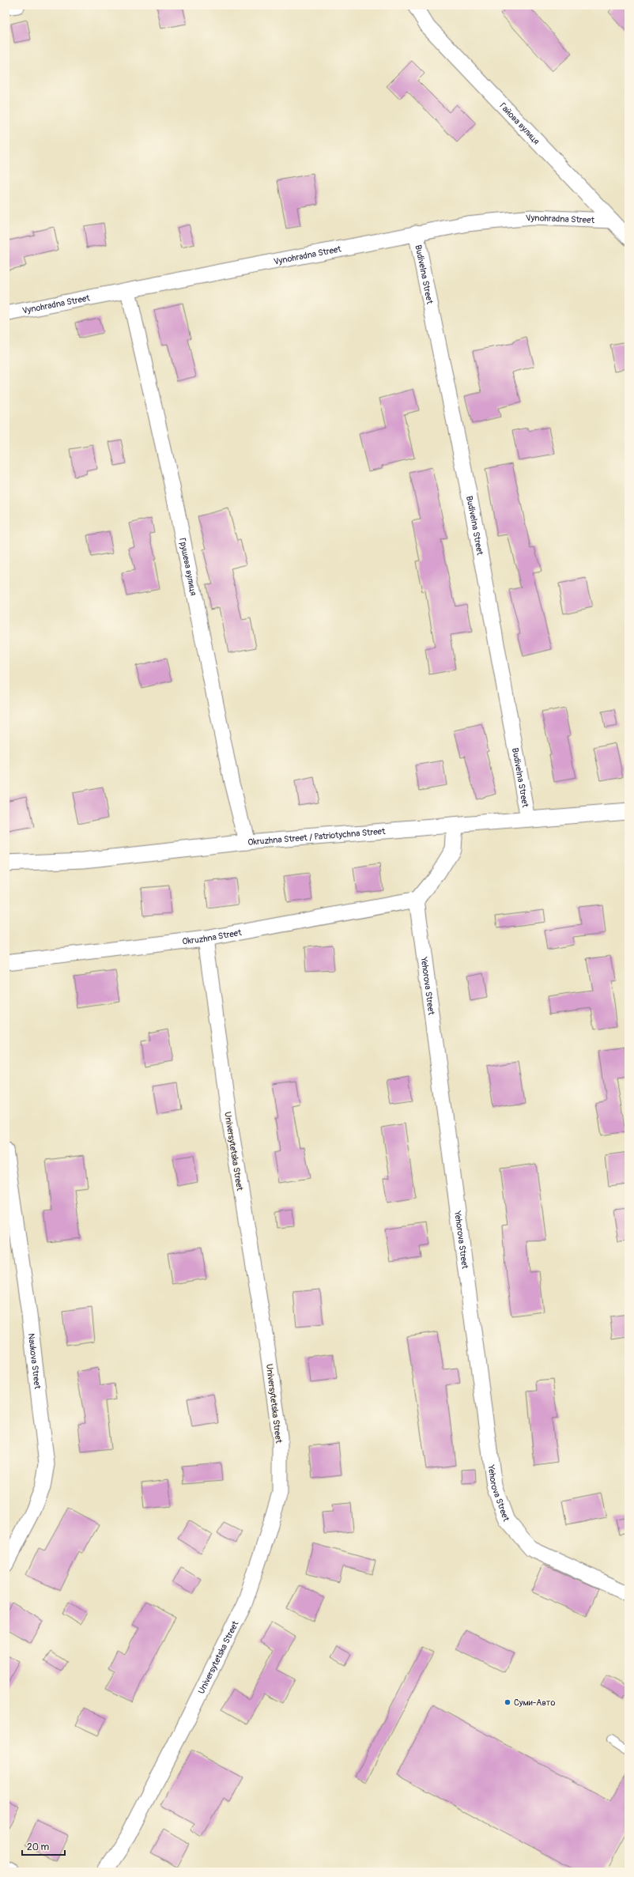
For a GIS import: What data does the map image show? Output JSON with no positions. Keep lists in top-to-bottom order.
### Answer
{
  "streets": {
    "street": [
      "Гайова вулиця",
      "Vynohradna Street",
      "Budivelna Street",
      "Грушева вулиця",
      "Okruzhna Street / Patriotychna Street",
      "Okruzhna Street",
      "Yehorova Street",
      "Universytetska Street",
      "Naukova Street"
    ]
  },
  "crossings": [
    ["Гайова вулиця", "Vynohradna Street"],
    ["Vynohradna Street", "Budivelna Street"],
    ["Vynohradna Street", "Грушева вулиця"],
    ["Budivelna Street", "Okruzhna Street / Patriotychna Street"],
    ["Грушева вулиця", "Okruzhna Street / Patriotychna Street"],
    ["Okruzhna Street", "Yehorova Street"],
    ["Okruzhna Street", "Universytetska Street"]
  ],
  "places": ["Суми-Авто"],
  "scale_bar": "20 m"
}
